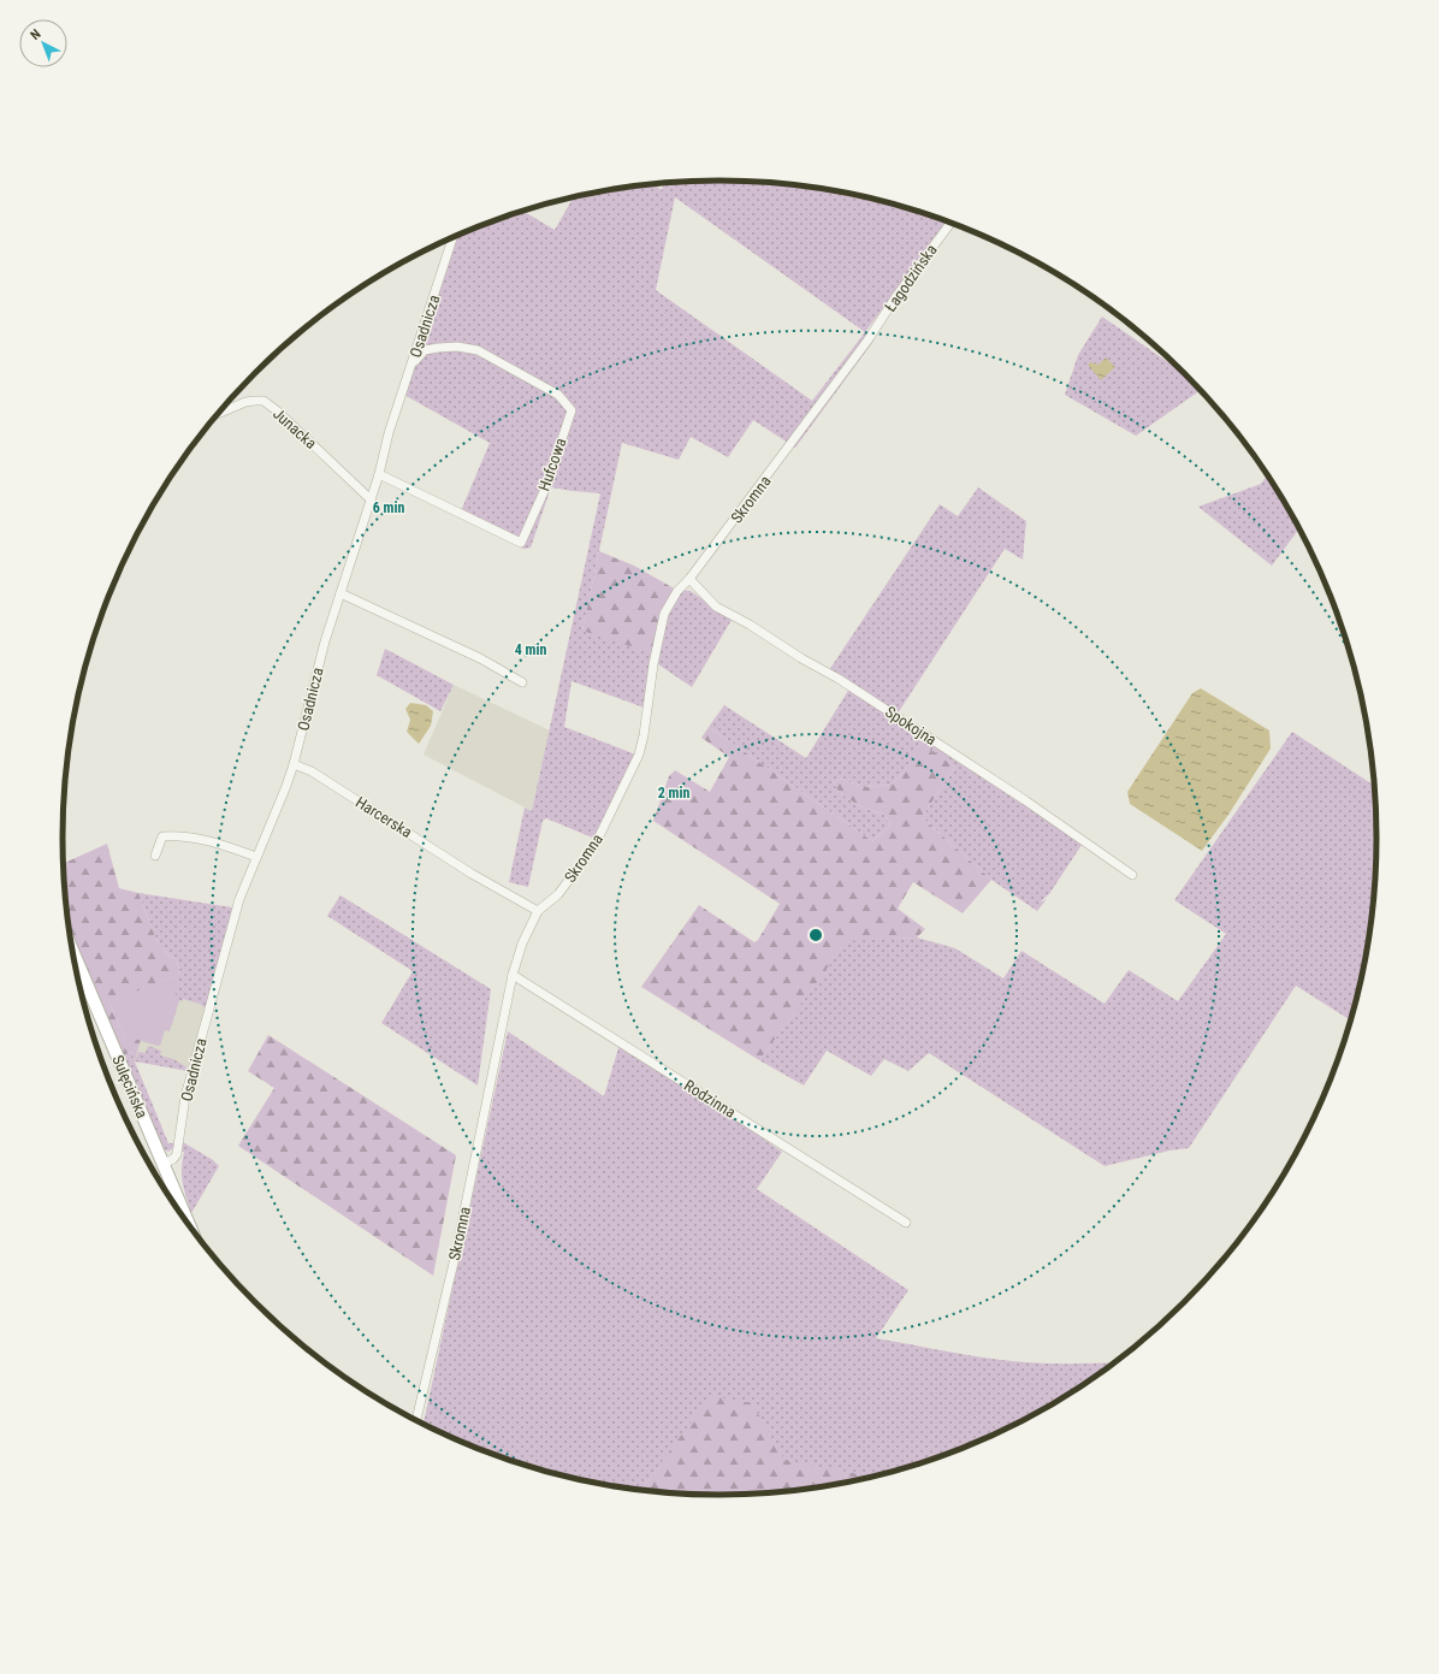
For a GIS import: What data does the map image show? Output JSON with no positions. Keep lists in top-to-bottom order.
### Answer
{
  "streets": {
    "street": [
      "Łagodzińska",
      "Osadnicza",
      "Junacka",
      "Hufcowa",
      "Skromna",
      "Spokojna",
      "Harcerska",
      "Sulęcińska",
      "Rodzinna"
    ]
  },
  "crossings": [
    ["Łagodzińska", "Skromna"],
    ["Osadnicza", "Junacka"],
    ["Osadnicza", "Hufcowa"],
    ["Osadnicza", "Harcerska"],
    ["Osadnicza", "Sulęcińska"],
    ["Skromna", "Spokojna"],
    ["Skromna", "Harcerska"],
    ["Skromna", "Rodzinna"]
  ],
  "north": "top left",
  "rings": ["6 min", "4 min", "2 min"]
}
